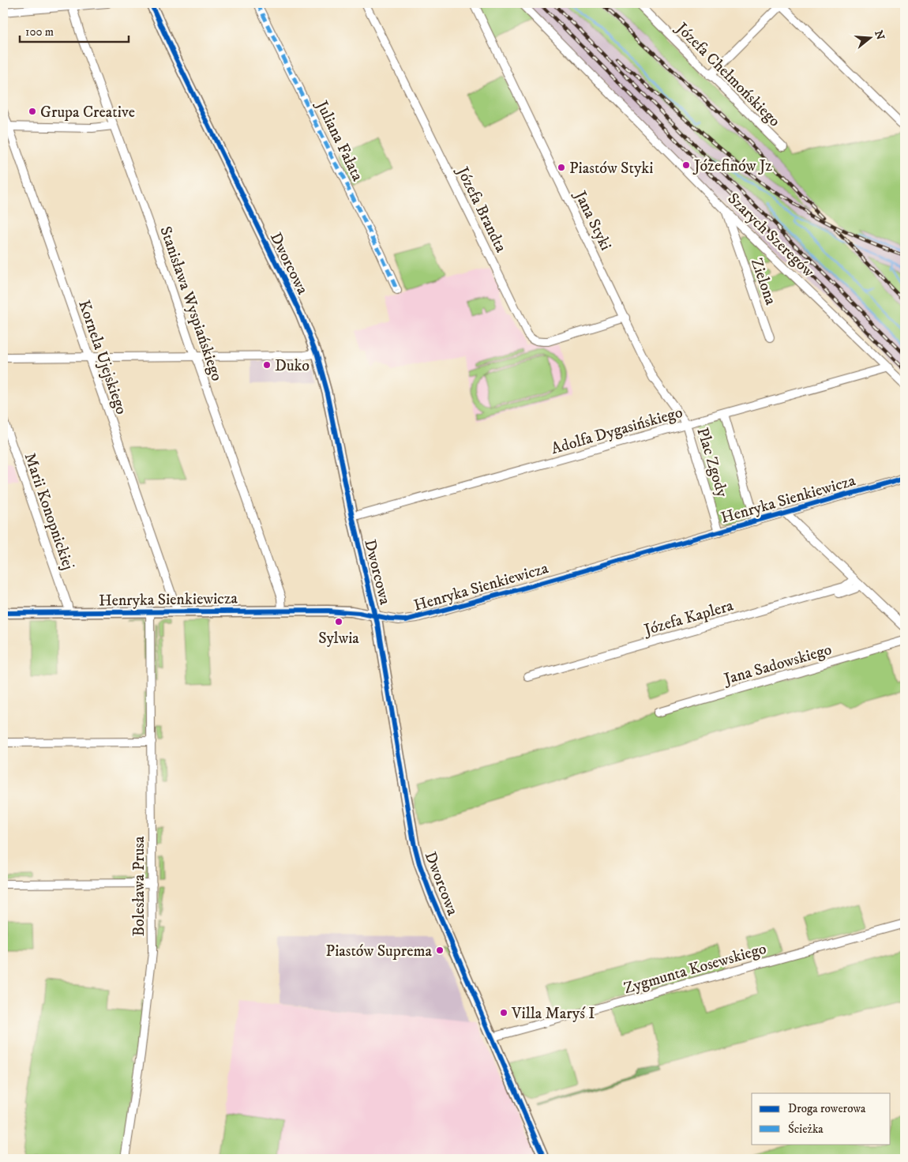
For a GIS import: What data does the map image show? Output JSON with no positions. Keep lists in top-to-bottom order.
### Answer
{
  "streets": {
    "street": [
      "Józefa Chełmońskiego",
      "Juliana Fałata",
      "Józefa Brandta",
      "Jana Styki",
      "Szarych Szeregów",
      "Dworcowa",
      "Zielona",
      "Stanisława Wyspiańskiego",
      "Kornela Ujejskiego",
      "Adolfa Dygasińskiego",
      "Plac Zgody",
      "Henryka Sienkiewicza",
      "Marii Konopnickiej",
      "Józefa Kaplera",
      "Jana Sadowskiego",
      "Bolesława Prusa",
      "Zygmunta Kosewskiego"
    ]
  },
  "crossings": [
    ["Józefa Brandta", "Jana Styki"],
    ["Jana Styki", "Adolfa Dygasińskiego"],
    ["Jana Styki", "Plac Zgody"],
    ["Szarych Szeregów", "Zielona"],
    ["Szarych Szeregów", "Adolfa Dygasińskiego"],
    ["Dworcowa", "Adolfa Dygasińskiego"],
    ["Dworcowa", "Henryka Sienkiewicza"],
    ["Dworcowa", "Zygmunta Kosewskiego"],
    ["Stanisława Wyspiańskiego", "Henryka Sienkiewicza"],
    ["Kornela Ujejskiego", "Henryka Sienkiewicza"],
    ["Adolfa Dygasińskiego", "Plac Zgody"],
    ["Plac Zgody", "Henryka Sienkiewicza"],
    ["Henryka Sienkiewicza", "Marii Konopnickiej"],
    ["Henryka Sienkiewicza", "Bolesława Prusa"]
  ],
  "places": [
    "Grupa Creative",
    "Józefinów Jz",
    "Piastów Styki",
    "Duko",
    "Sylwia",
    "Piastów Suprema",
    "Villa Maryś I"
  ],
  "legend": ["Droga rowerowa", "Ścieżka"],
  "scale_bar": "100 m",
  "north": "right"
}
